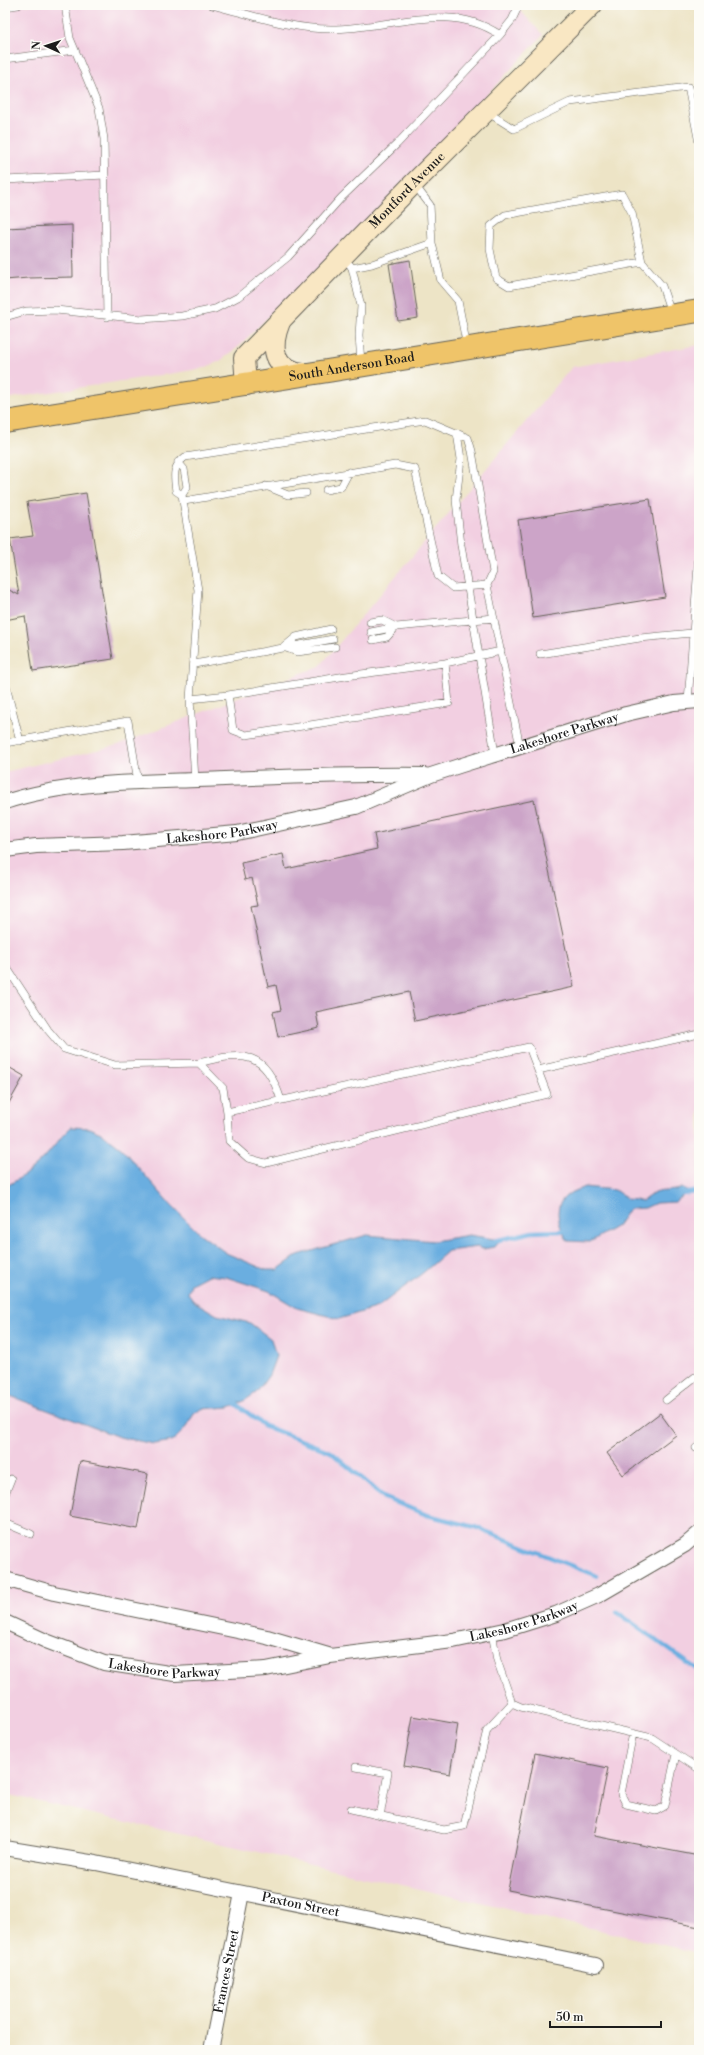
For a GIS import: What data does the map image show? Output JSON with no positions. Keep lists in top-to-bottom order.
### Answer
{
  "streets": {
    "main road": ["South Anderson Road"],
    "street": [
      "Montford Avenue",
      "Lakeshore Parkway",
      "Paxton Street",
      "Frances Street"
    ]
  },
  "crossings": [
    ["Montford Avenue", "South Anderson Road"],
    ["Paxton Street", "Frances Street"]
  ],
  "scale_bar": "50 m",
  "north": "left"
}
